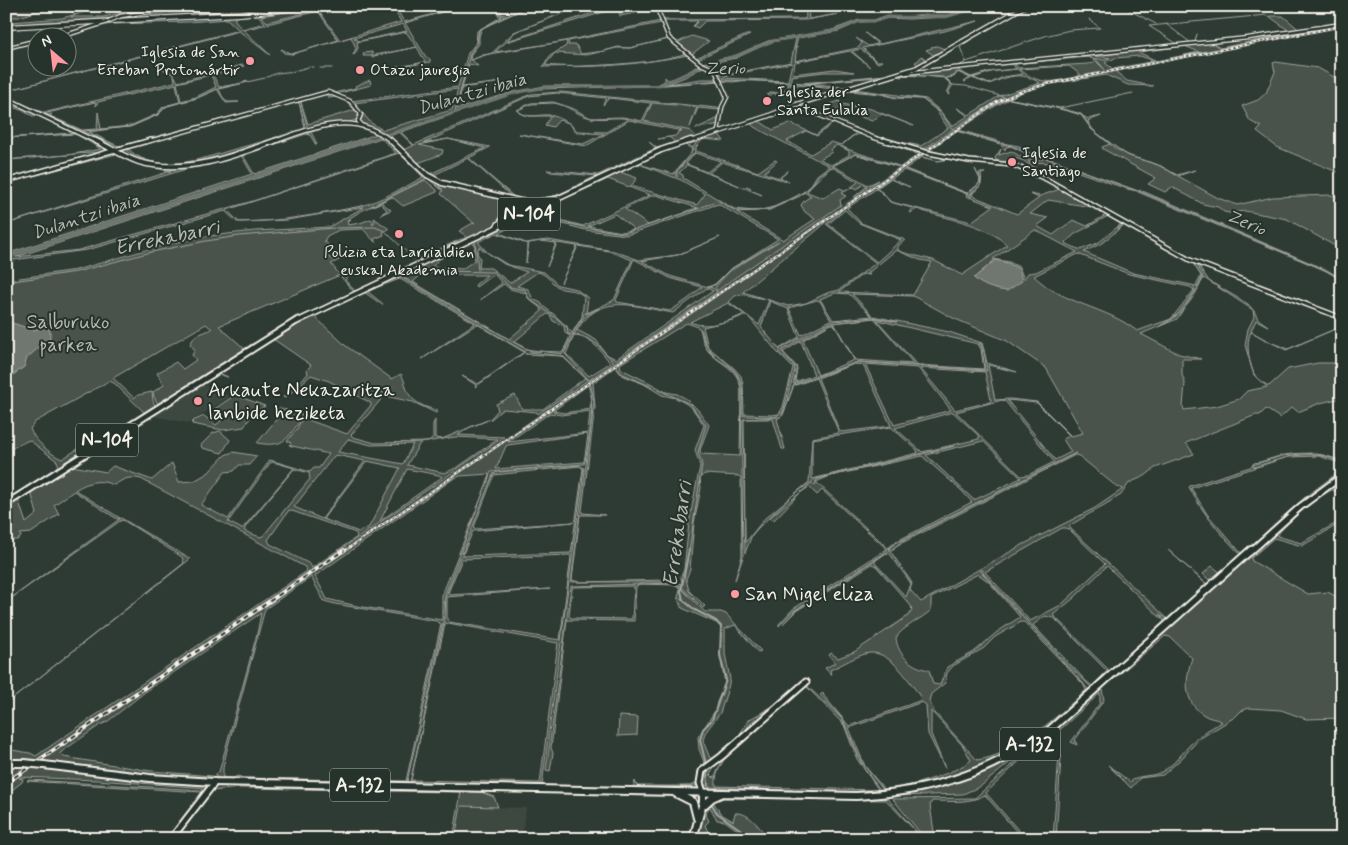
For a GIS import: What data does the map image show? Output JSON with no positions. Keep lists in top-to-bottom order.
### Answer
{
  "streets": {
    "main road": ["N-104", "A-132"]
  },
  "water": ["Zerio", "Dulantzi ibaia", "Errekabarri"],
  "parks": ["Salburuko parkea"],
  "places": [
    "Iglesia de San Esteban Protomártir",
    "Otazu jauregia",
    "Iglesia der Santa Eulalia",
    "Iglesia de Santiago",
    "Polizia eta Larrialdien euskal Akademia",
    "Arkaute Nekazaritza lanbide heziketa",
    "San Migel eliza"
  ],
  "north": "top left"
}
